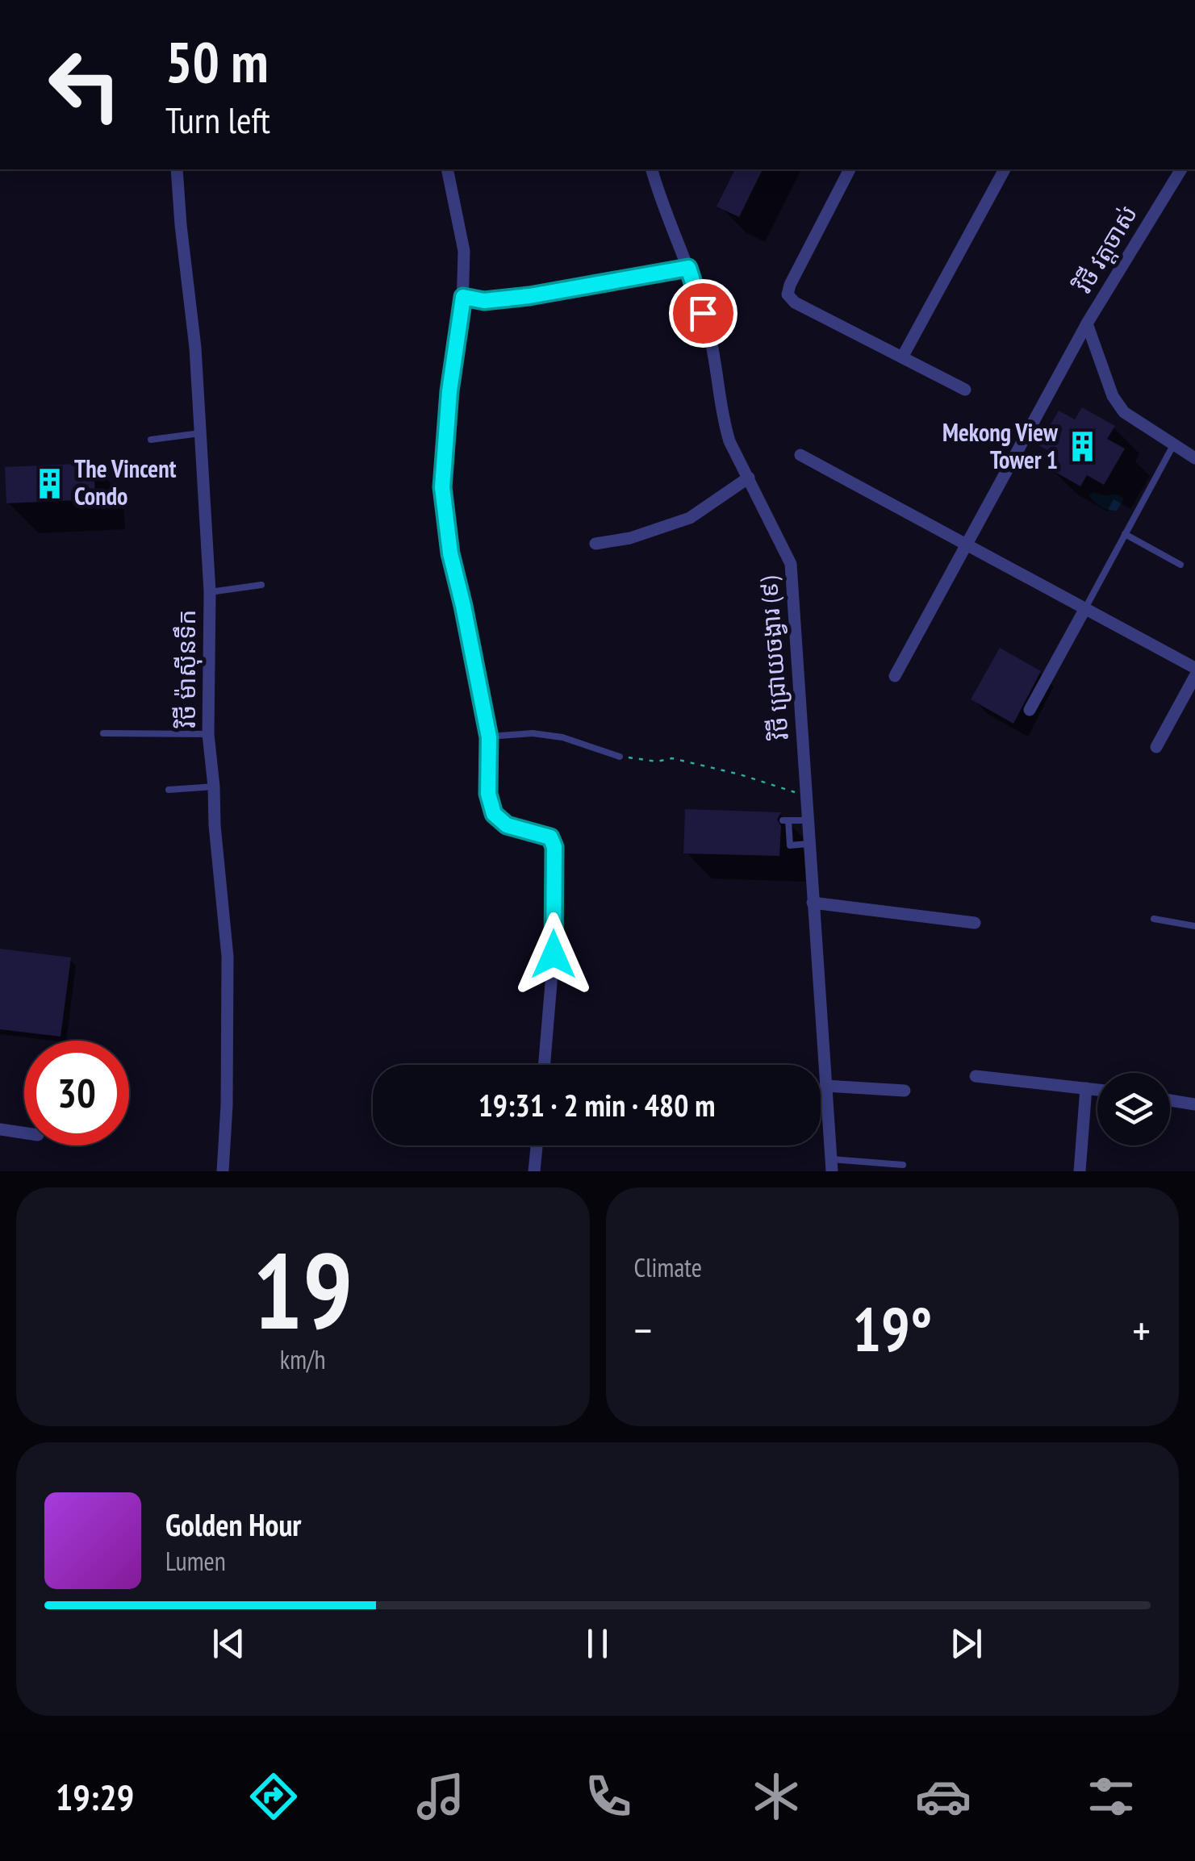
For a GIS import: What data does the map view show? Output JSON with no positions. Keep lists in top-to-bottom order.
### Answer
{
  "streets": {
    "street": ["វិថី វត្តចាស់", "វិថី ជ្រោយចង្វារ (៩)", "វិថី ម៉ាស៊ីនទឹក"]
  },
  "places": {
    "building": ["Mekong View Tower 1", "The Vincent Condo"]
  },
  "page": {
    "turn": ["50 m", "Turn left"],
    "limit": "30",
    "trip": "19:31 · 2 min · 480 m",
    "tile": [
      ["19", "km/h"],
      "Climate"
    ],
    "heat": ["−", "19°", "+"],
    "song": ["Golden Hour", "Lumen"],
    "tabs": "19:29"
  }
}
